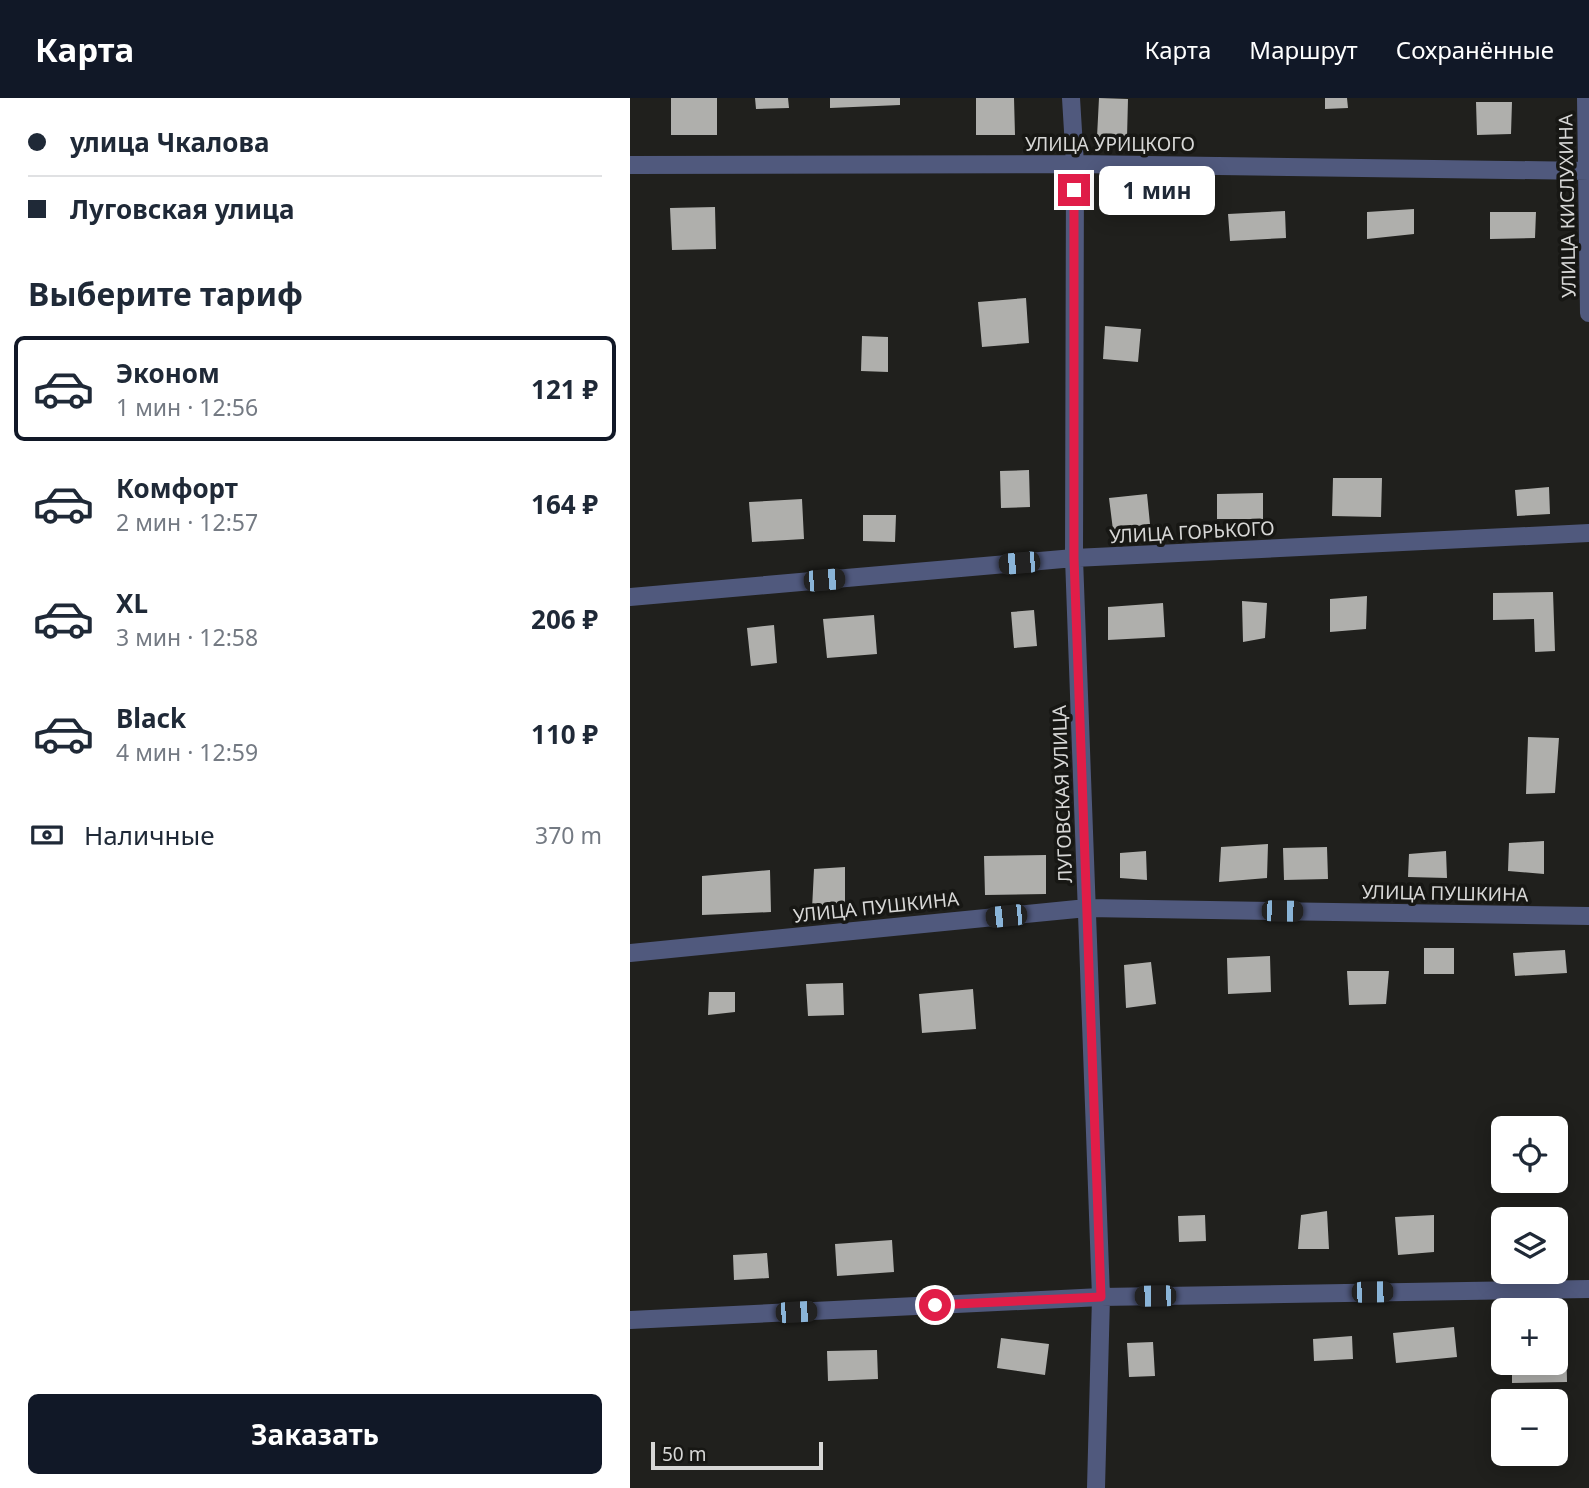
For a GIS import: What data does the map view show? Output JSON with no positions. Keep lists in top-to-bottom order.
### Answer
{
  "streets": {
    "street": [
      "УЛИЦА УРИЦКОГО",
      "УЛИЦА КИСЛУХИНА",
      "УЛИЦА ГОРЬКОГО",
      "ЛУГОВСКАЯ УЛИЦА",
      "УЛИЦА ПУШКИНА"
    ]
  },
  "crossings": [
    ["УЛИЦА УРИЦКОГО", "УЛИЦА КИСЛУХИНА"],
    ["УЛИЦА УРИЦКОГО", "ЛУГОВСКАЯ УЛИЦА"],
    ["УЛИЦА ГОРЬКОГО", "ЛУГОВСКАЯ УЛИЦА"],
    ["ЛУГОВСКАЯ УЛИЦА", "УЛИЦА ПУШКИНА"]
  ],
  "scale_bar": "50 m",
  "page": {
    "header": "Карта",
    "nav": ["Карта", "Маршрут", "Сохранённые"],
    "banner": ["улица Чкалова", "Луговская улица"],
    "bubble": "1 мин",
    "heading": "Выберите тариф",
    "list": [
      {
        "name": "Эконом",
        "note": "1 мин · 12:56",
        "value": "121 ₽"
      },
      {
        "name": "Комфорт",
        "note": "2 мин · 12:57",
        "value": "164 ₽"
      },
      {
        "name": "XL",
        "note": "3 мин · 12:58",
        "value": "206 ₽"
      },
      {
        "name": "Black",
        "note": "4 мин · 12:59",
        "value": "110 ₽"
      }
    ],
    "pay": ["Наличные", "370 m"],
    "map_buttons": ["+", "−"],
    "buttons": "Заказать",
    "scale": "50 m"
  }
}
